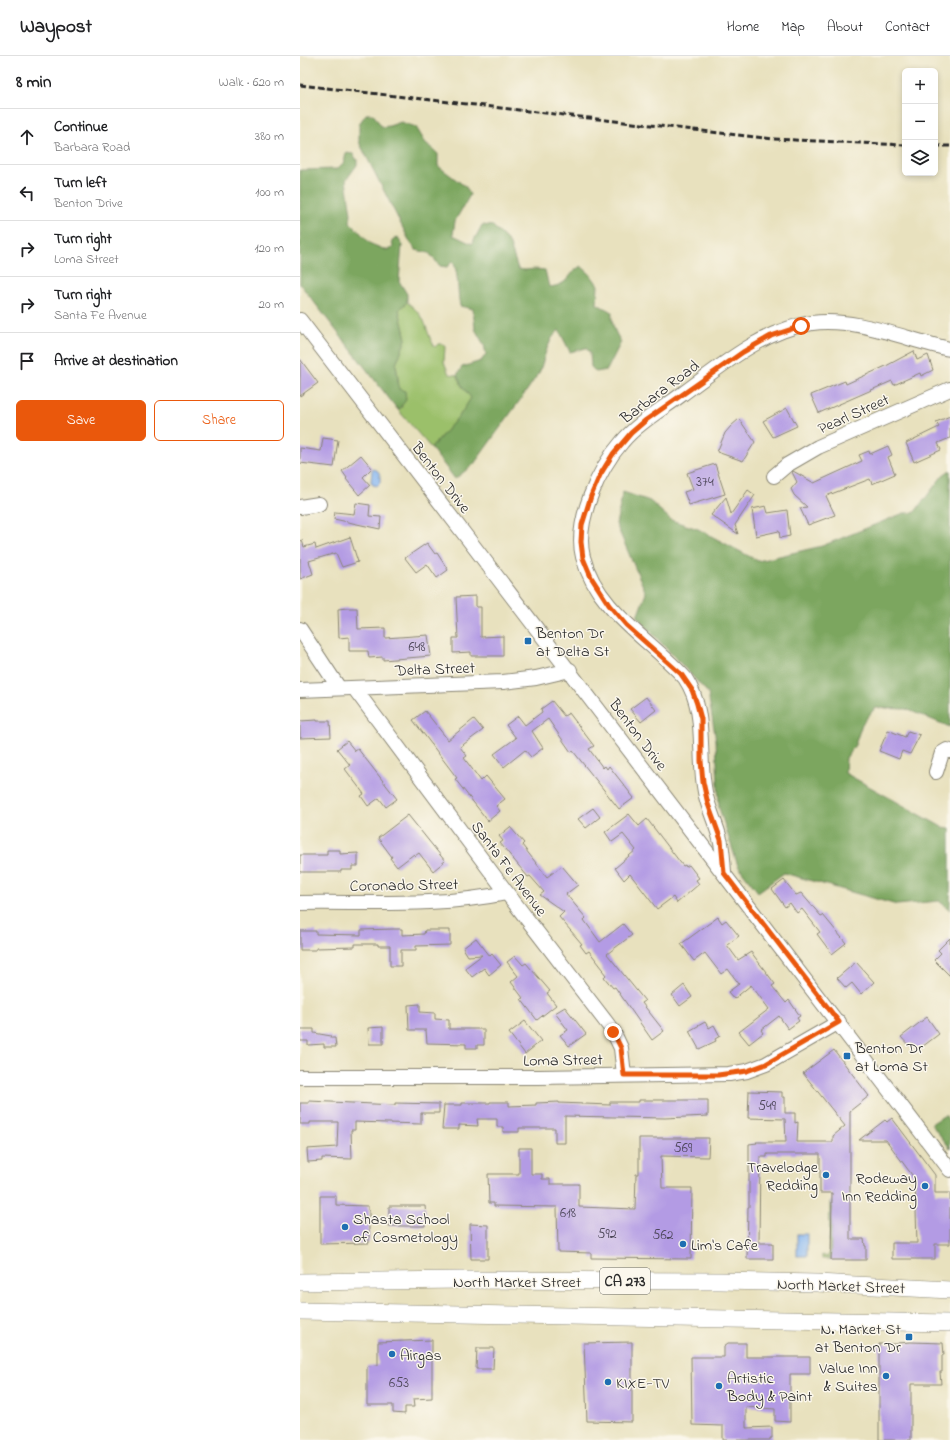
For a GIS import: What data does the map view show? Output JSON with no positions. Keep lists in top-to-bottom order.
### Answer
{
  "streets": {
    "main road": ["North Market Street", "CA 273"],
    "street": [
      "Barbara Road",
      "Pearl Street",
      "Benton Drive",
      "Delta Street",
      "Santa Fe Avenue",
      "Coronado Street",
      "Loma Street"
    ]
  },
  "crossings": [
    ["Barbara Road", "Benton Drive"],
    ["Benton Drive", "Delta Street"],
    ["Benton Drive", "Loma Street"],
    ["Delta Street", "Santa Fe Avenue"],
    ["Santa Fe Avenue", "Coronado Street"],
    ["Santa Fe Avenue", "Loma Street"]
  ],
  "places": {
    "transit": ["Benton Dr at Delta St", "Benton Dr at Loma St", "N. Market St at Benton Dr"],
    "other": [
      "Travelodge Redding",
      "Rodeway Inn Redding",
      "Shasta School of Cosmetology",
      "Lim's Cafe",
      "Airgas",
      "Value Inn & Suites",
      "KIXE-TV",
      "Artistic Body & Paint"
    ]
  },
  "house_numbers": [
    "374",
    "648",
    "549",
    "569",
    "618",
    "592",
    "562",
    "653"
  ],
  "page": {
    "header": "Waypost",
    "nav": [
      "Home",
      "Map",
      "About",
      "Contact"
    ],
    "heading": ["8 min", "Walk · 620 m"],
    "map_buttons": ["+", "−"],
    "list": [
      ["Continue", "Barbara Road", "380 m"],
      ["Turn left", "Benton Drive", "100 m"],
      ["Turn right", "Loma Street", "120 m"],
      ["Turn right", "Santa Fe Avenue", "20 m"],
      "Arrive at destination"
    ],
    "buttons": ["Save", "Share"]
  }
}
